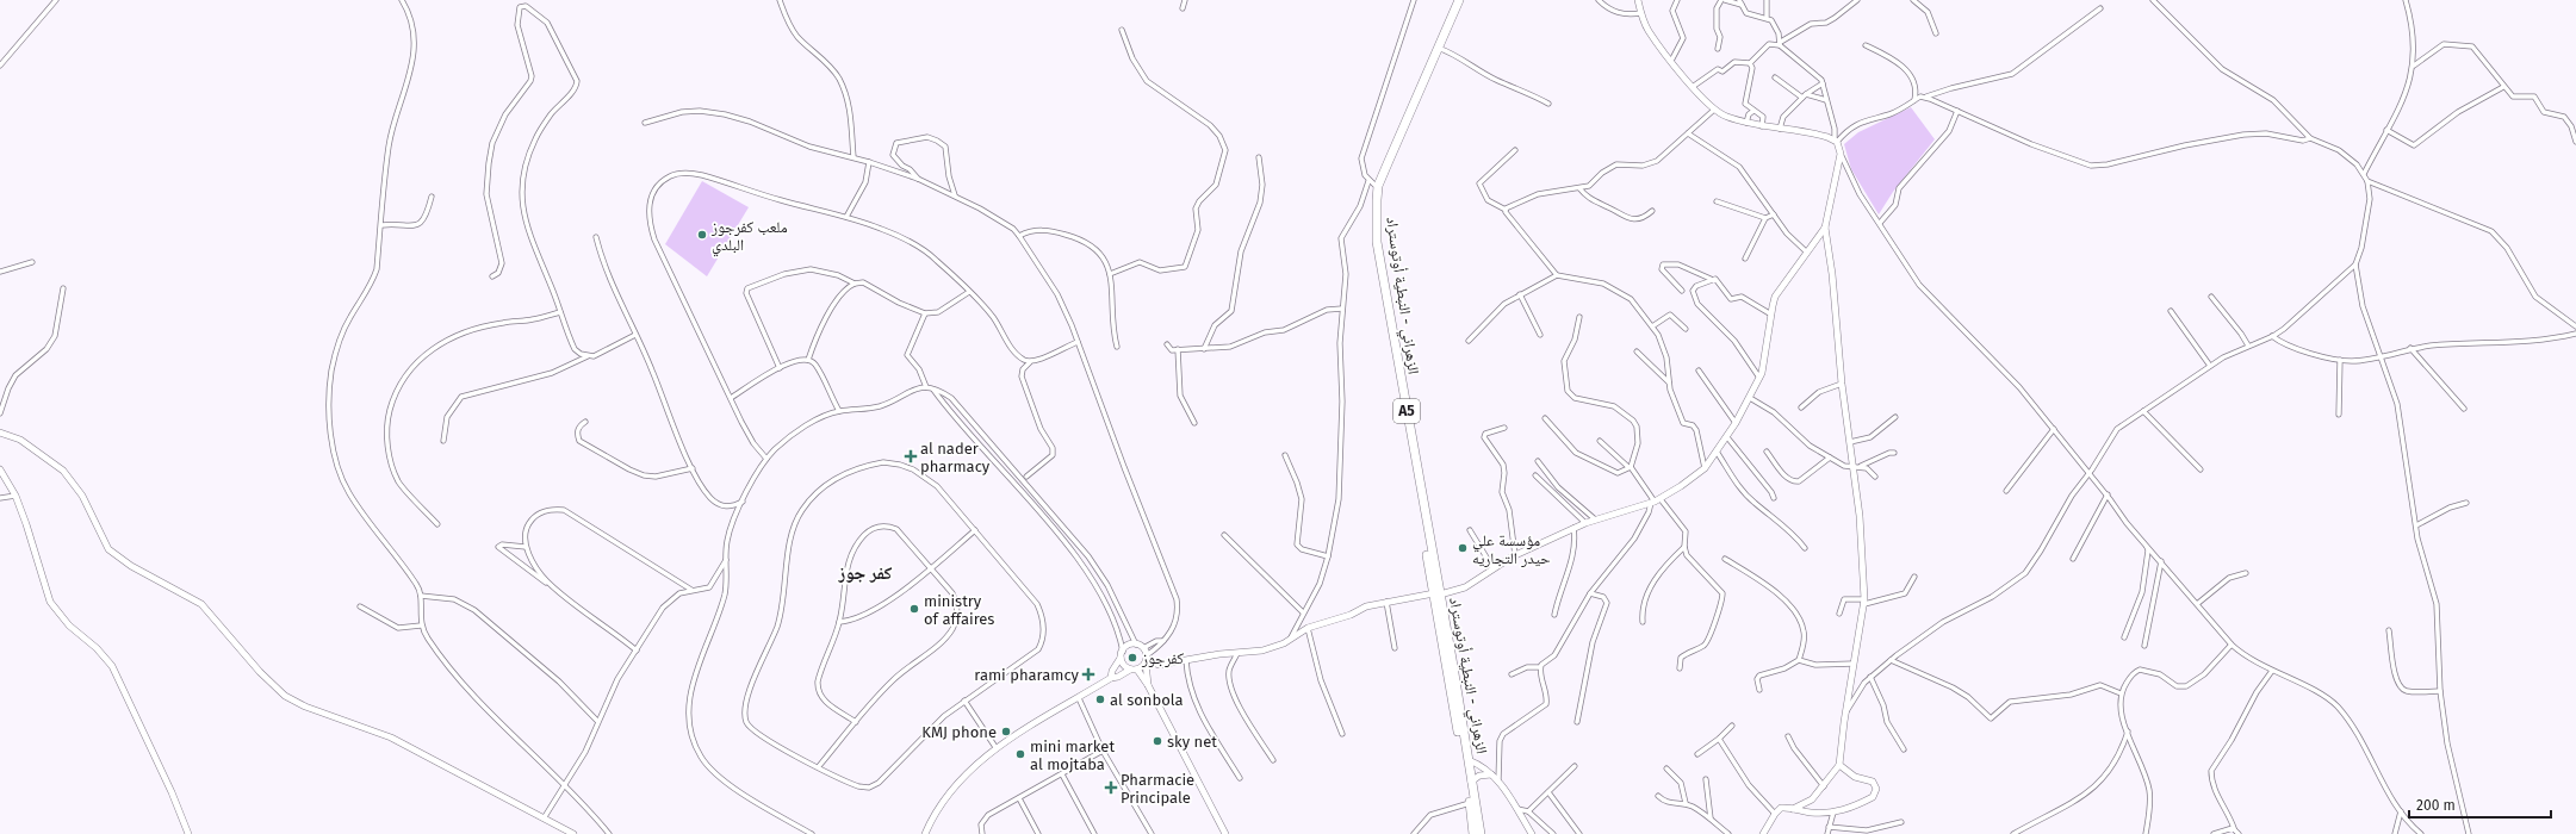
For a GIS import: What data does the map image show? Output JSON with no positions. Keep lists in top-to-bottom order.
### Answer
{
  "streets": {
    "highway": ["الزهراني - النبطية أوتوستراد", "A5"]
  },
  "districts": ["كفر جوز"],
  "places": {
    "other": [
      "ملعب كفرجوز البلدي",
      "مؤسسة علي حيدر التجاريه",
      "ministry of affaires",
      "كفرجوز",
      "al sonbola",
      "KMJ phone",
      "sky net",
      "mini market al mojtaba"
    ],
    "health": ["al nader pharmacy", "rami pharamcy", "Pharmacie Principale"]
  },
  "scale_bar": "200 m"
}
